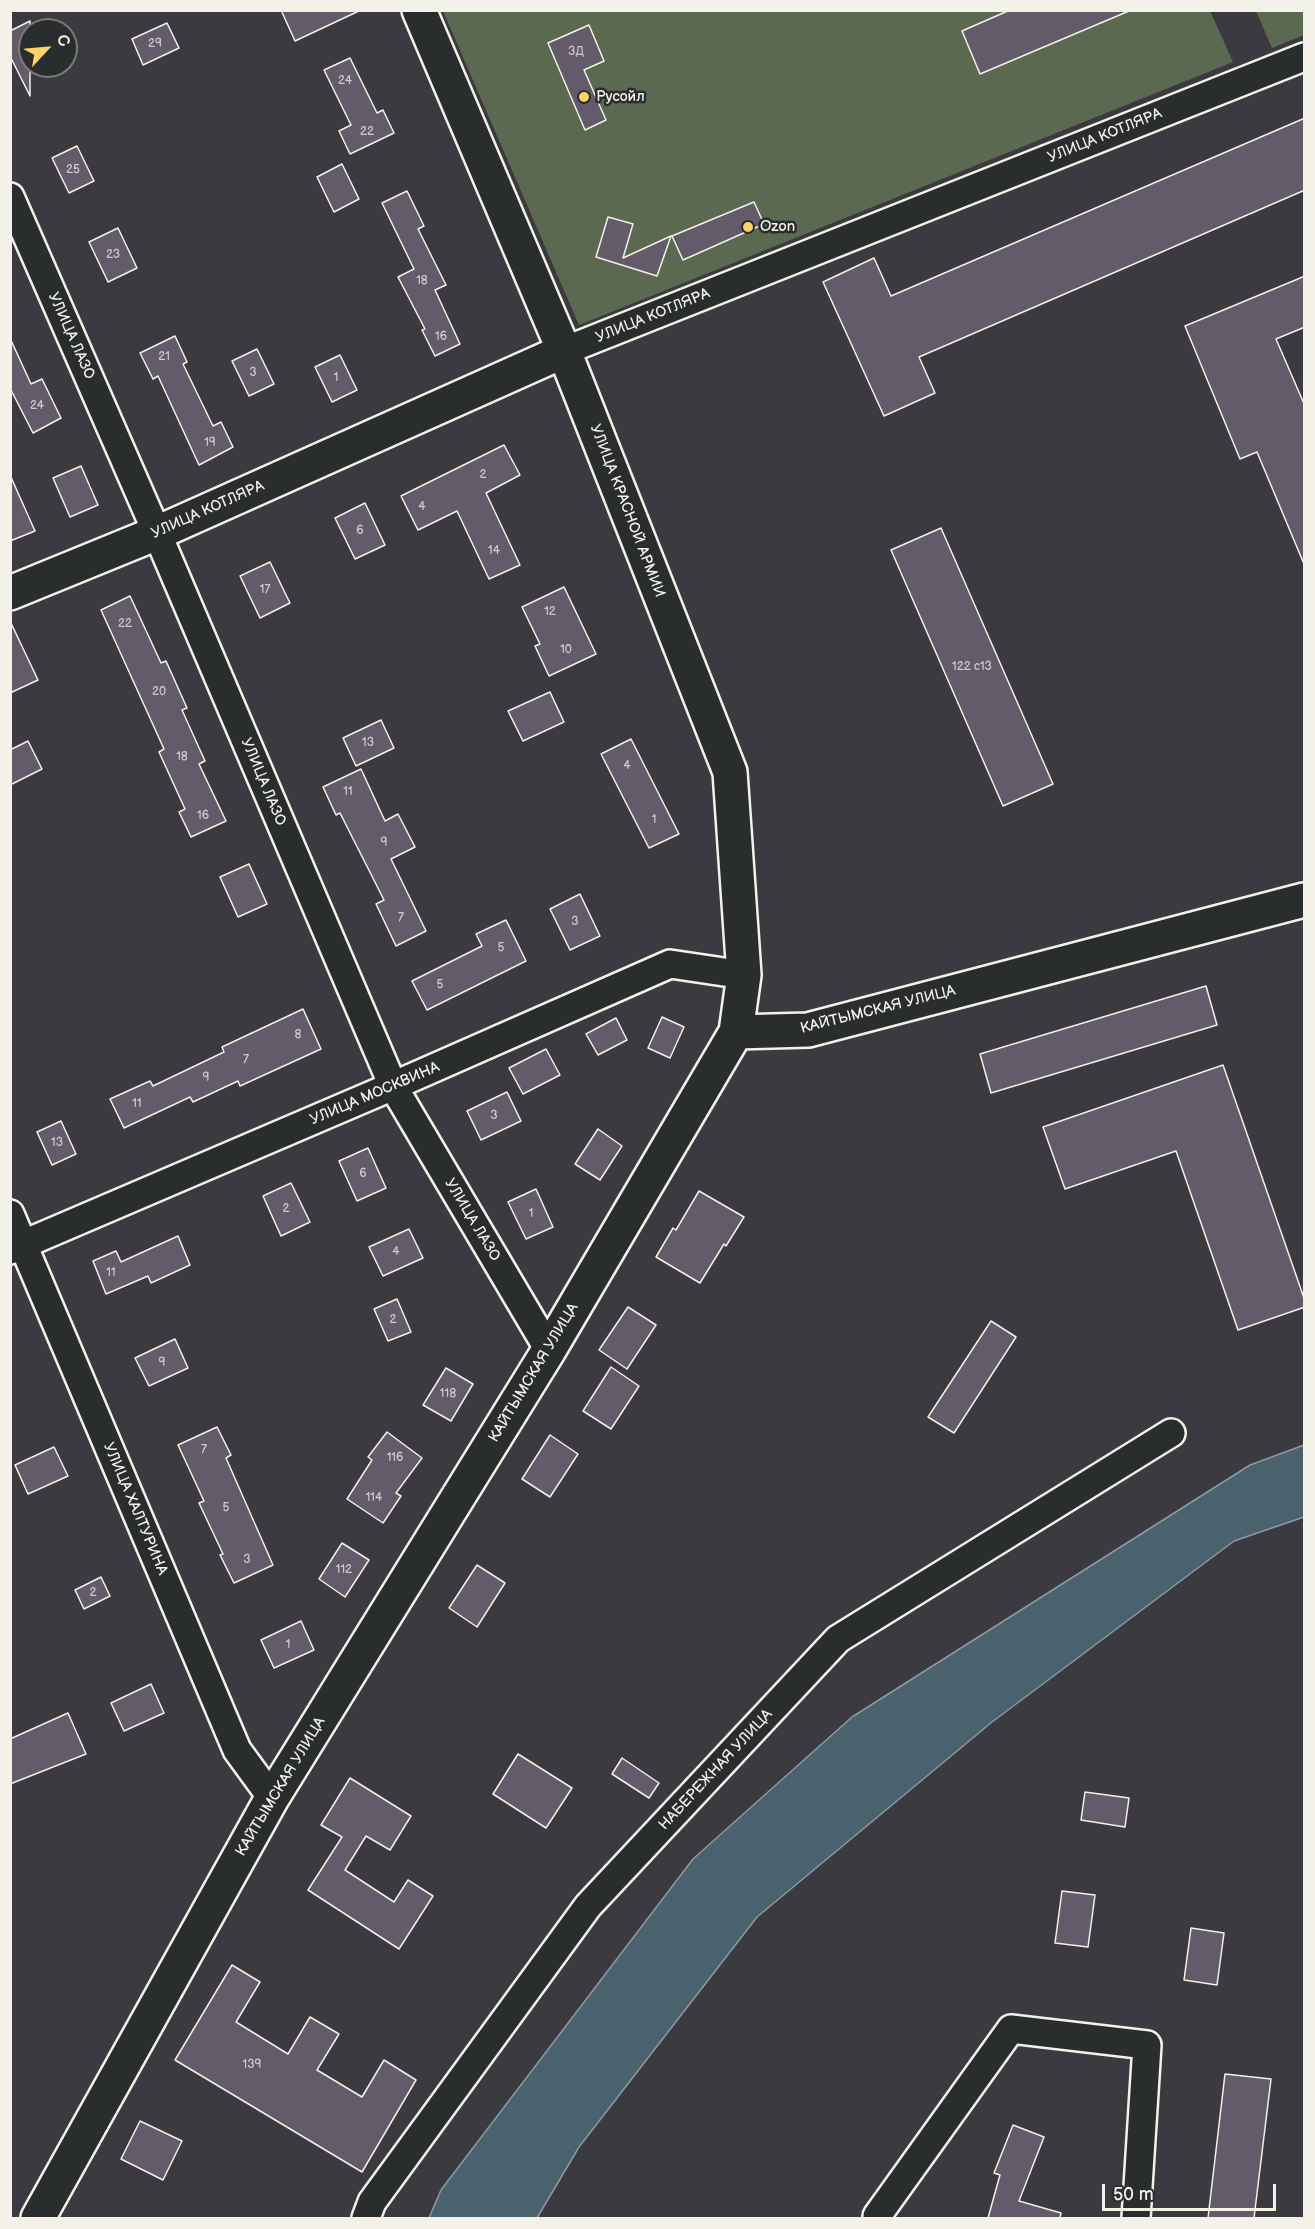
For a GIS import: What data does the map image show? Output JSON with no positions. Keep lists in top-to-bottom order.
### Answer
{
  "streets": {
    "street": [
      "УЛИЦА КОТЛЯРА",
      "УЛИЦА ЛАЗО",
      "УЛИЦА КРАСНОЙ АРМИИ",
      "КАЙТЫМСКАЯ УЛИЦА",
      "УЛИЦА МОСКВИНА",
      "УЛИЦА ХАЛТУРИНА",
      "НАБЕРЕЖНАЯ УЛИЦА"
    ]
  },
  "crossings": [
    ["УЛИЦА КОТЛЯРА", "УЛИЦА ЛАЗО"],
    ["УЛИЦА КОТЛЯРА", "УЛИЦА КРАСНОЙ АРМИИ"],
    ["УЛИЦА ЛАЗО", "КАЙТЫМСКАЯ УЛИЦА"],
    ["УЛИЦА ЛАЗО", "УЛИЦА МОСКВИНА"],
    ["УЛИЦА КРАСНОЙ АРМИИ", "КАЙТЫМСКАЯ УЛИЦА"],
    ["УЛИЦА КРАСНОЙ АРМИИ", "УЛИЦА МОСКВИНА"],
    ["КАЙТЫМСКАЯ УЛИЦА", "УЛИЦА ХАЛТУРИНА"],
    ["УЛИЦА МОСКВИНА", "УЛИЦА ХАЛТУРИНА"]
  ],
  "places": ["Русойл", "Ozon"],
  "house_numbers": [
    "29",
    "3Д",
    "24",
    "22",
    "25",
    "23",
    "18",
    "16",
    "21",
    "3",
    "1",
    "24",
    "19",
    "2",
    "4",
    "6",
    "14",
    "17",
    "12",
    "22",
    "10",
    "122 с13",
    "20",
    "13",
    "18",
    "4",
    "11",
    "16",
    "1",
    "9",
    "7",
    "3",
    "5",
    "5",
    "8",
    "7",
    "9",
    "11",
    "3",
    "13",
    "6",
    "2",
    "1",
    "4",
    "11",
    "2",
    "9",
    "118",
    "7",
    "116",
    "114",
    "5",
    "3",
    "112",
    "2",
    "1",
    "139"
  ],
  "scale_bar": "50 m",
  "north": "top right"
}
